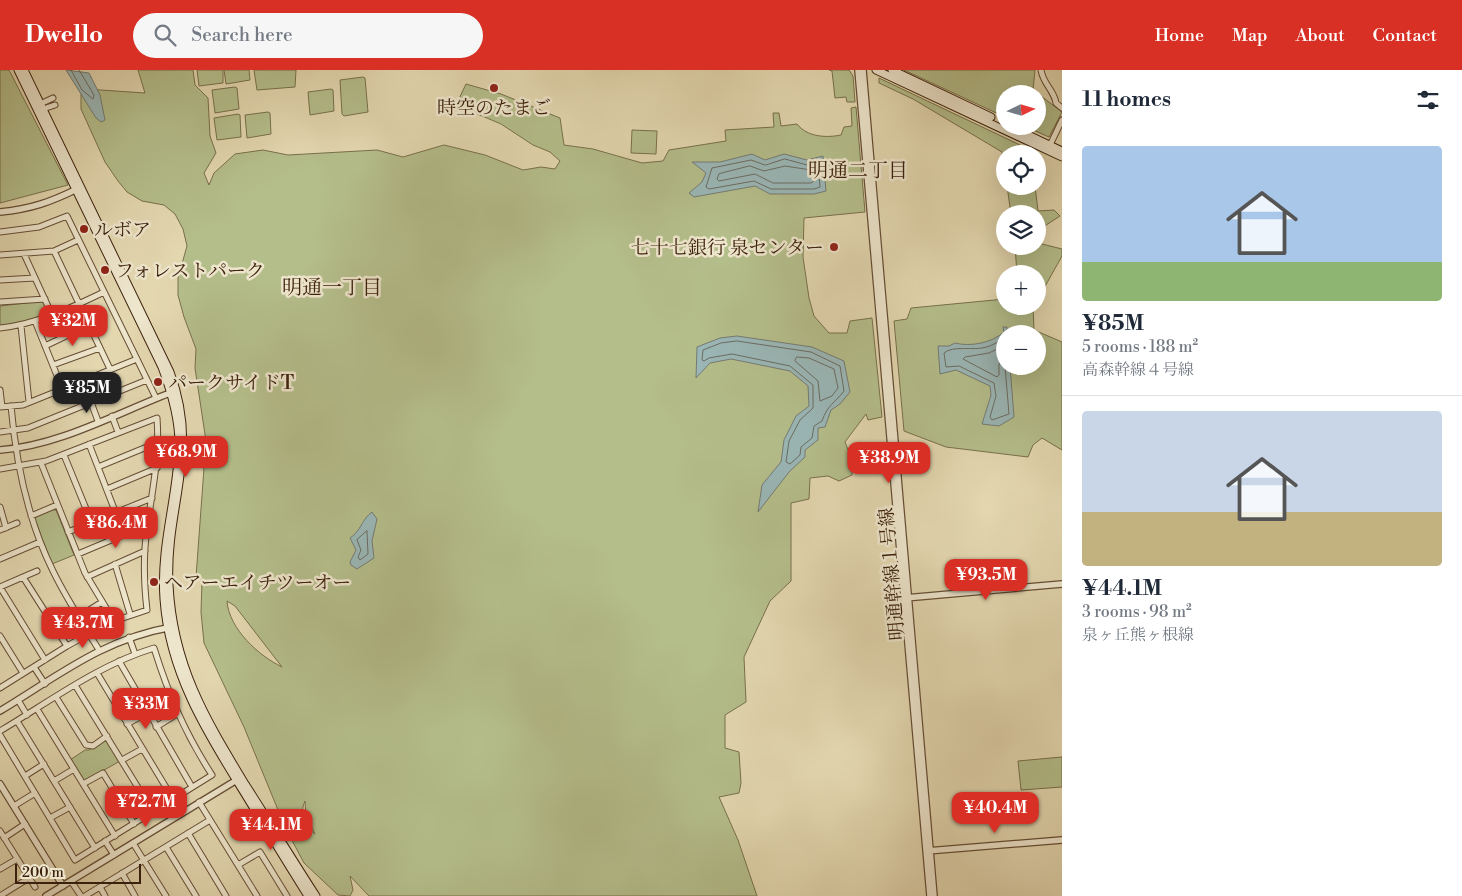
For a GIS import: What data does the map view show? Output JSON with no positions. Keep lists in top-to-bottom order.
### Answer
{
  "streets": {
    "street": ["明通幹線１号線"]
  },
  "districts": ["明通二丁目", "明通一丁目"],
  "places": [
    "時空のたまご",
    "ルボア",
    "七十七銀行 泉センター",
    "フォレストパーク",
    "パークサイドT",
    "ヘアーエイチツーオー"
  ],
  "scale_bar": "200 m",
  "north": "right",
  "page": {
    "header": "Dwello",
    "search": "Search here",
    "nav": [
      "Home",
      "Map",
      "About",
      "Contact"
    ],
    "heading": "11 homes",
    "map_buttons": ["+", "−"],
    "list": [
      {
        "name": "¥85M",
        "note": "5 rooms · 188 m² · 高森幹線４号線"
      },
      {
        "name": "¥44.1M",
        "note": "3 rooms · 98 m² · 泉ヶ丘熊ヶ根線"
      }
    ],
    "price": [
      "¥32M",
      "¥85M",
      "¥68.9M",
      "¥38.9M",
      "¥86.4M",
      "¥93.5M",
      "¥43.7M",
      "¥33M",
      "¥72.7M",
      "¥40.4M",
      "¥44.1M"
    ],
    "scale": "200 m"
  }
}
